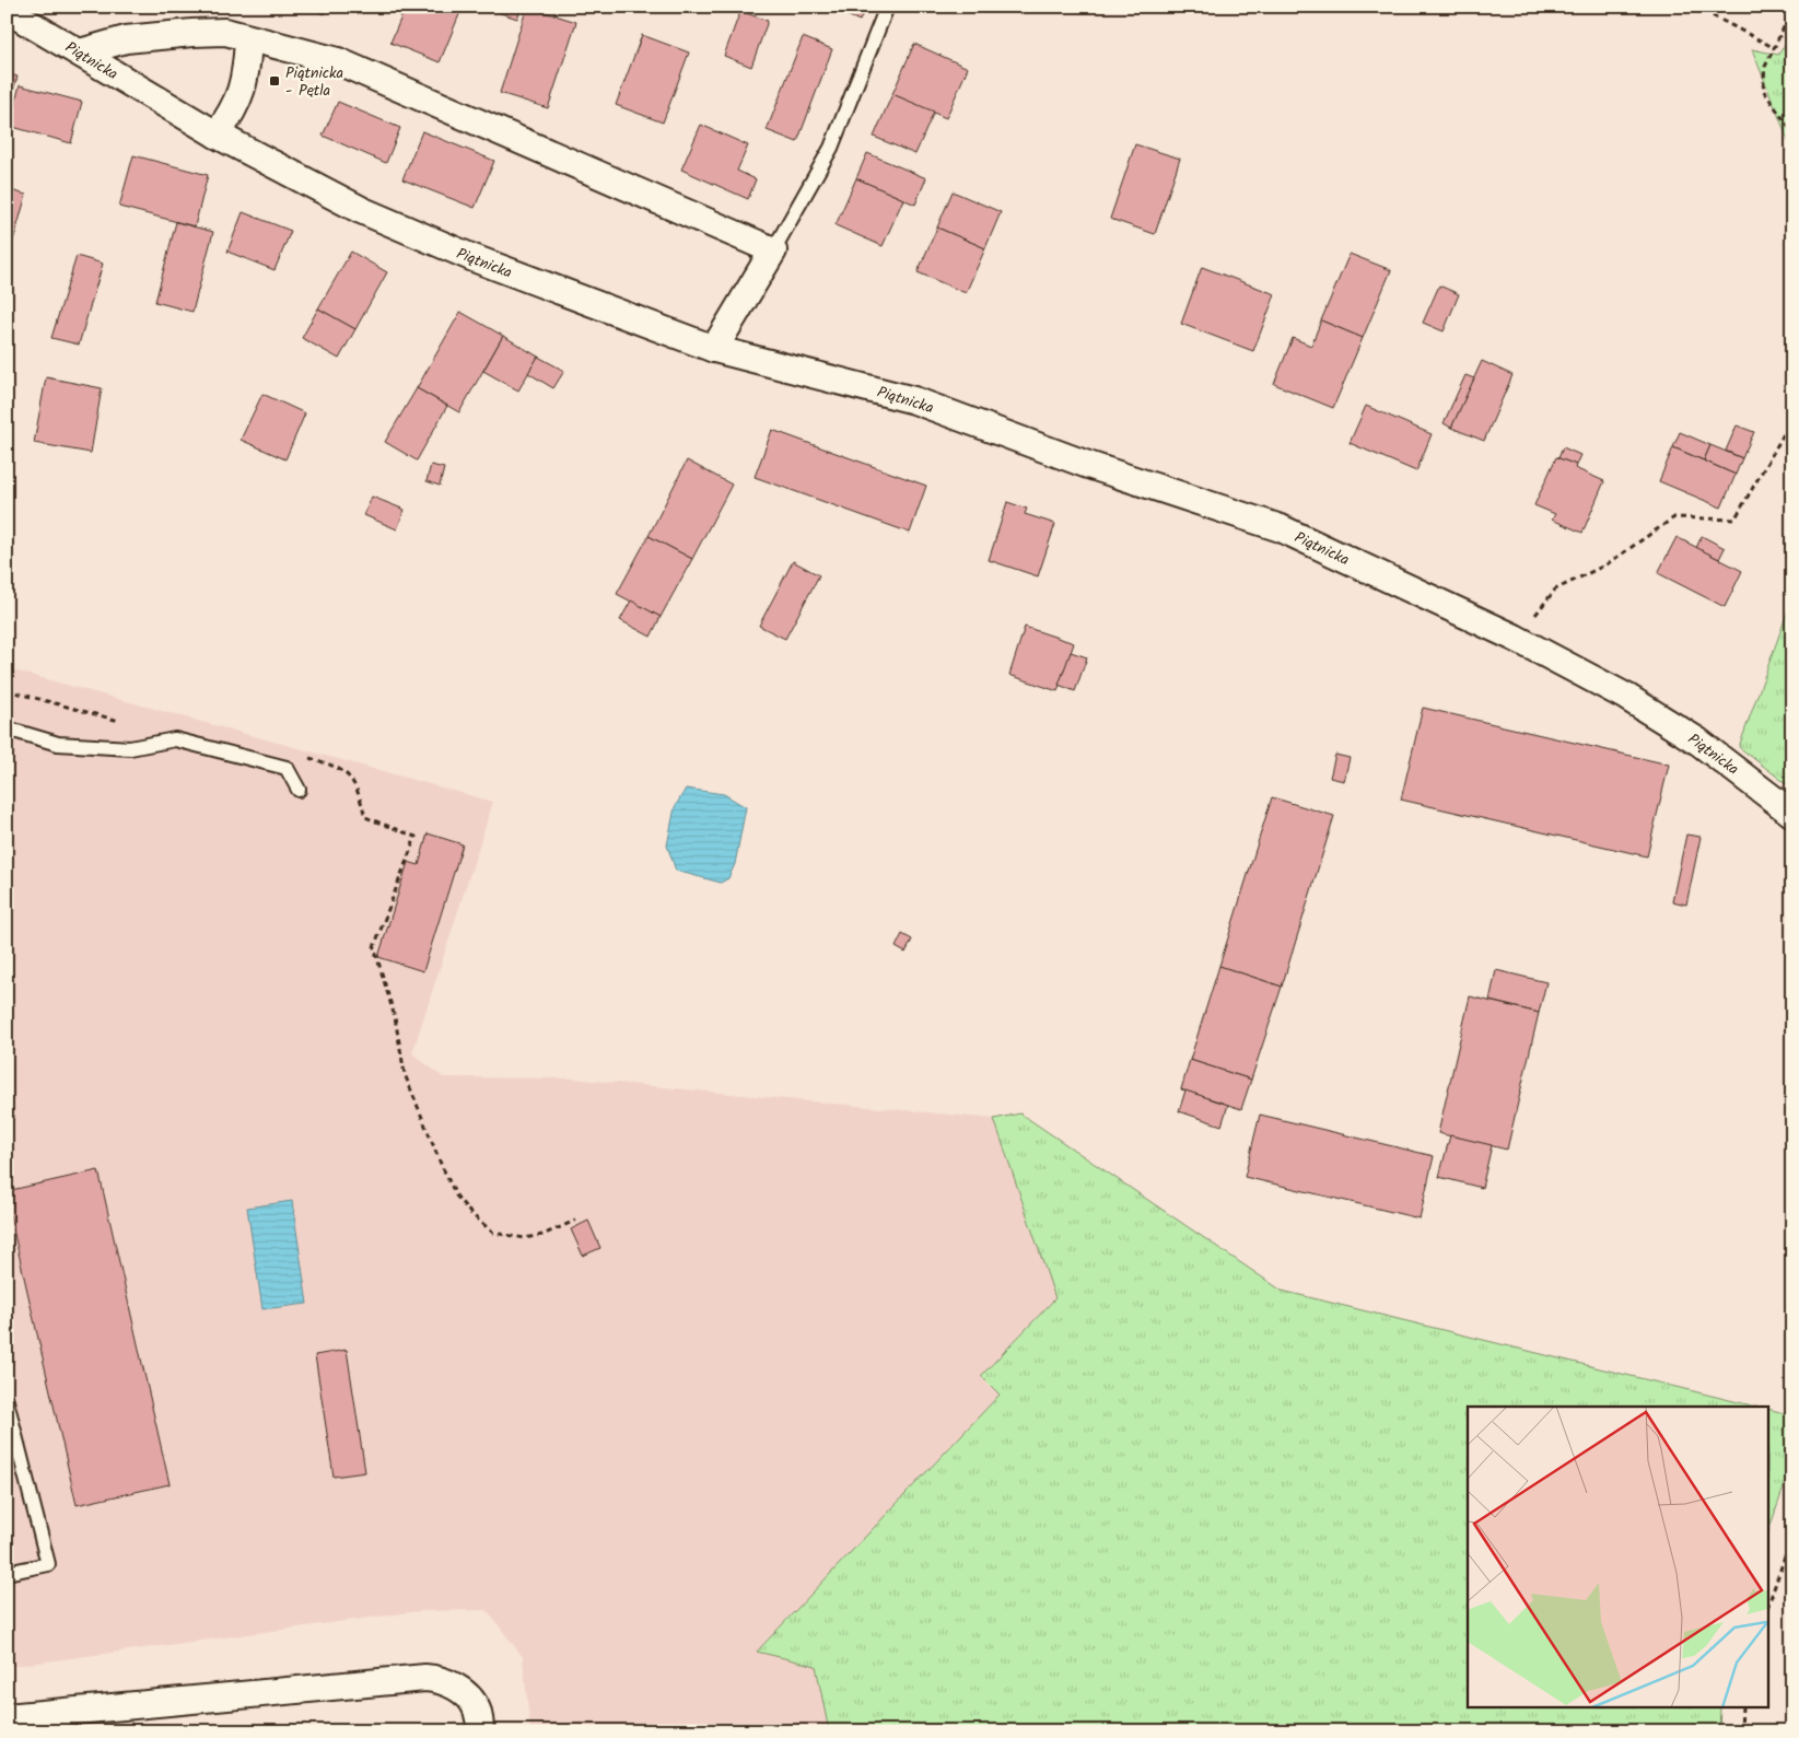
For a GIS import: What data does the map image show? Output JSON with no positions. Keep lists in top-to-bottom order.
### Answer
{
  "streets": {
    "street": ["Piątnicka"]
  },
  "places": {
    "transit": ["Piątnicka - Pętla"]
  }
}
